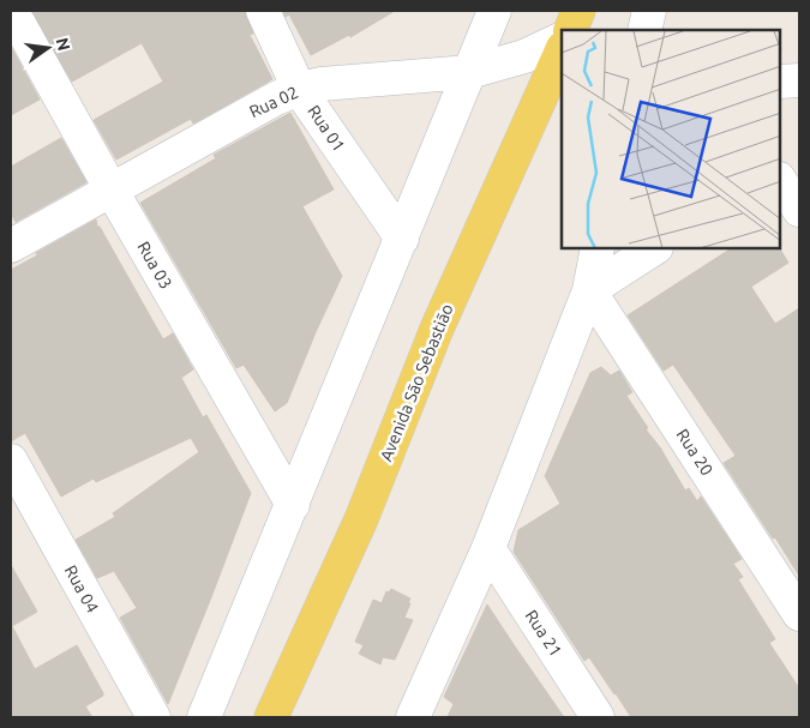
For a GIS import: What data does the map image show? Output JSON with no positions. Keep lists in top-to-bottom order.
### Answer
{
  "streets": {
    "main road": ["Avenida São Sebastião"],
    "street": [
      "Rua 02",
      "Rua 01",
      "Rua 03",
      "Rua 20",
      "Rua 04",
      "Rua 21"
    ]
  },
  "crossings": [
    ["Rua 02", "Rua 01"],
    ["Rua 02", "Rua 03"]
  ],
  "north": "right"
}
